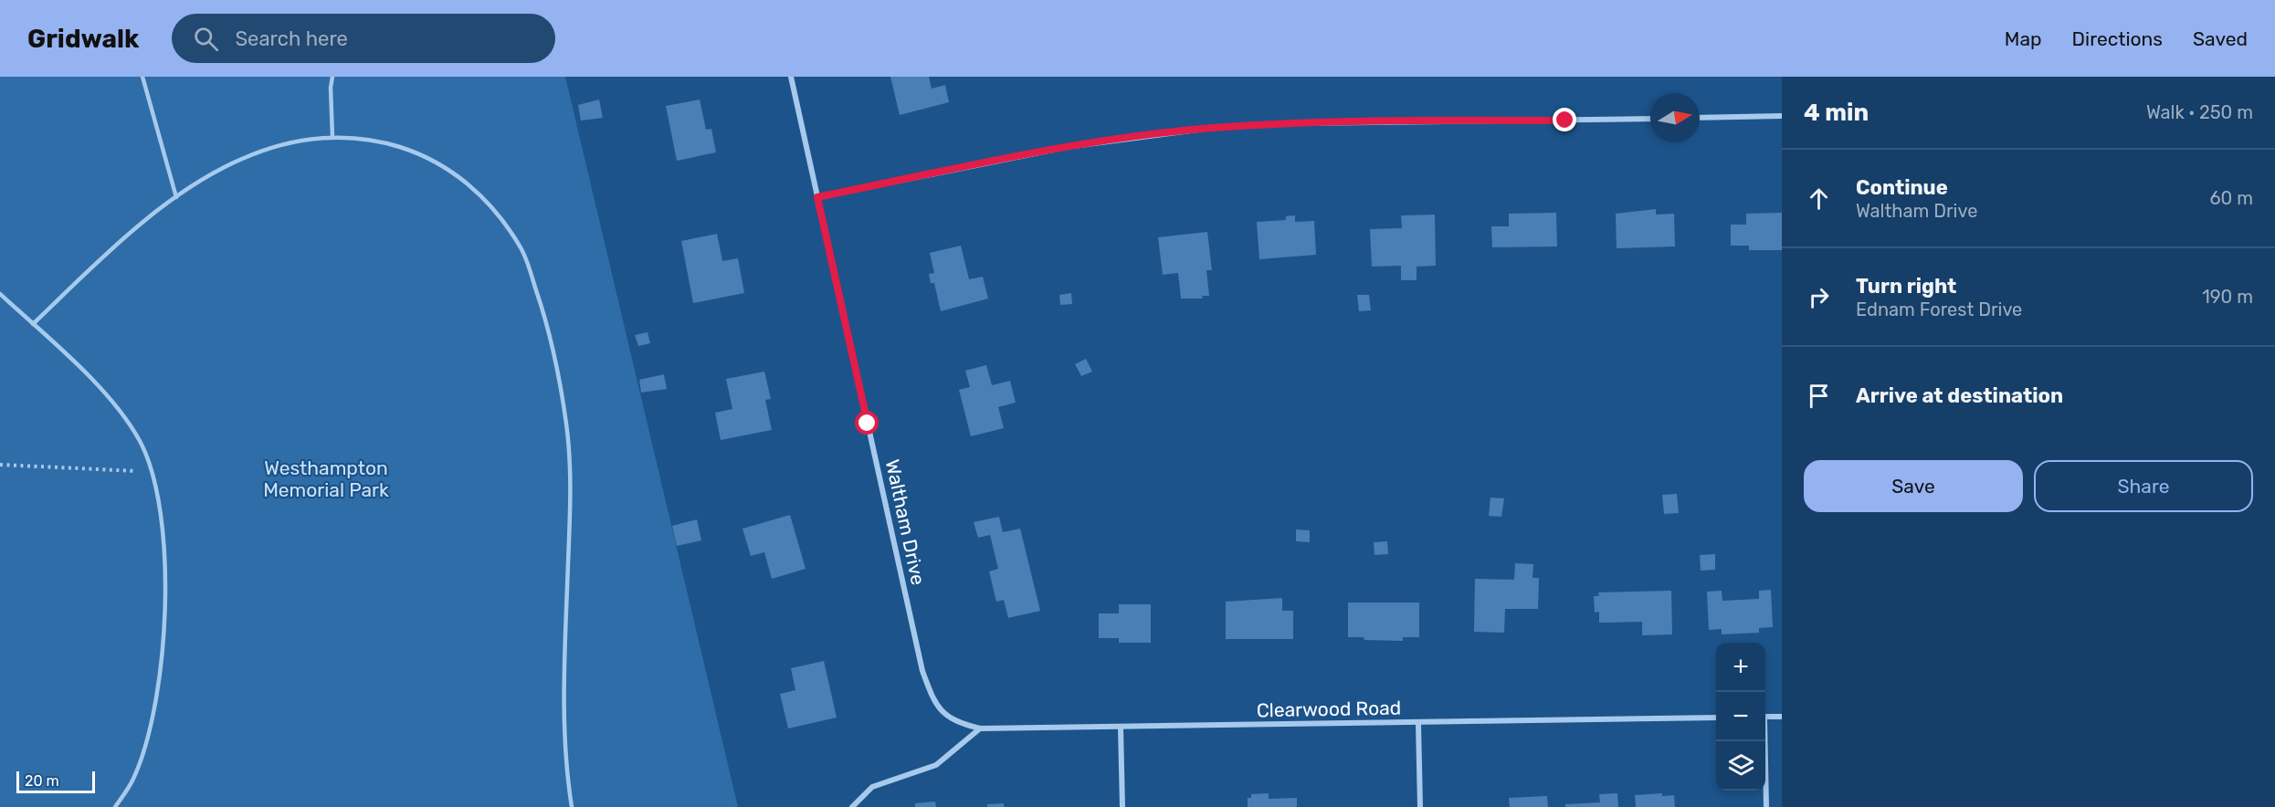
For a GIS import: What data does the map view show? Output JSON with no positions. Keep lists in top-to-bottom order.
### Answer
{
  "streets": {
    "street": ["Waltham Drive", "Clearwood Road"]
  },
  "crossings": [
    ["Waltham Drive", "Clearwood Road"]
  ],
  "parks": ["Westhampton Memorial Park"],
  "scale_bar": "20 m",
  "north": "right",
  "page": {
    "header": "Gridwalk",
    "search": "Search here",
    "nav": ["Map", "Directions", "Saved"],
    "heading": ["4 min", "Walk · 250 m"],
    "list": [
      ["Continue", "Waltham Drive", "60 m"],
      ["Turn right", "Ednam Forest Drive", "190 m"],
      "Arrive at destination"
    ],
    "buttons": ["Save", "Share"],
    "map_buttons": ["+", "−"],
    "scale": "20 m"
  }
}
